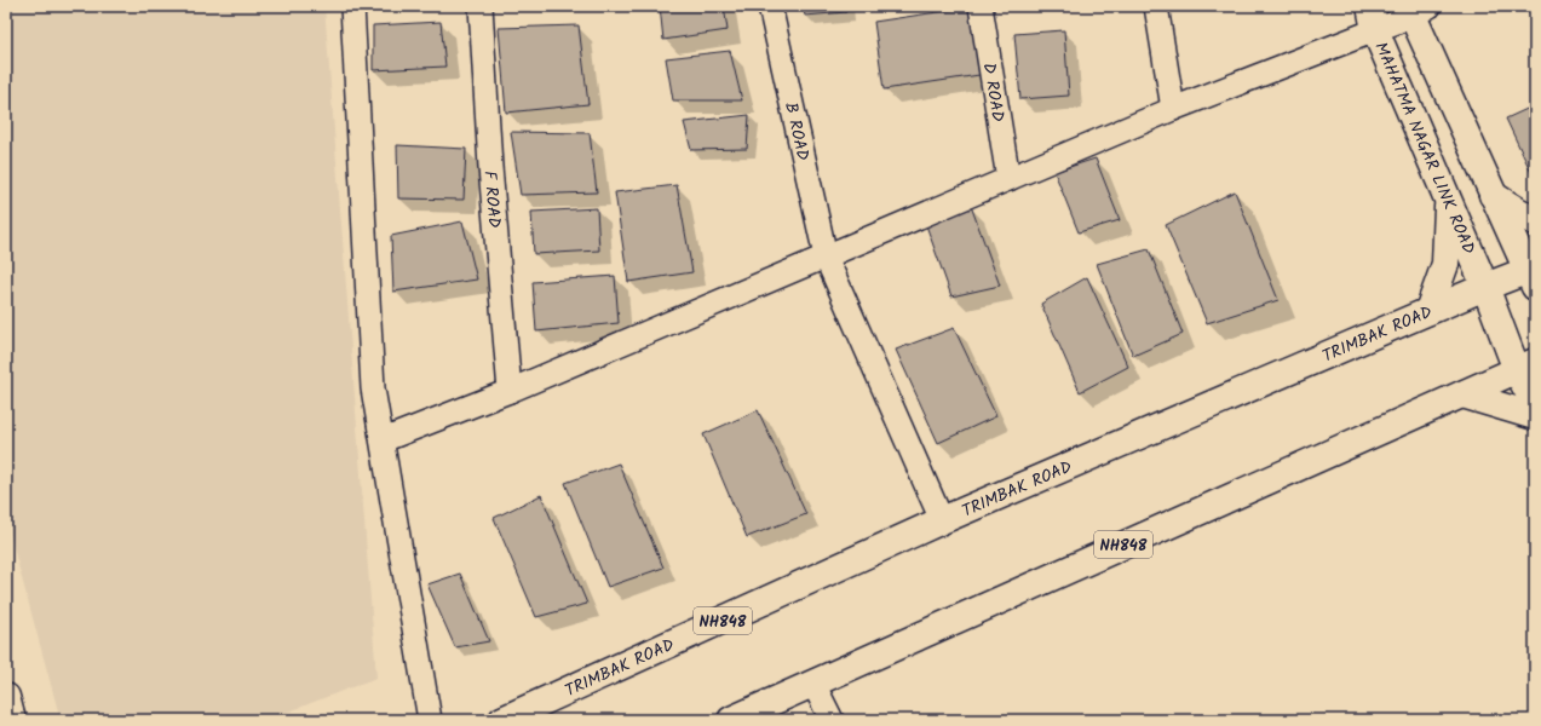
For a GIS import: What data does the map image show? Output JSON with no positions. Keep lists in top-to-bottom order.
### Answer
{
  "streets": {
    "main road": ["MAHATMA NAGAR LINK ROAD", "TRIMBAK ROAD", "NH848"],
    "street": ["D ROAD", "B ROAD", "F ROAD"]
  },
  "crossings": [
    ["B ROAD", "TRIMBAK ROAD"],
    ["MAHATMA NAGAR LINK ROAD", "TRIMBAK ROAD"],
    ["MAHATMA NAGAR LINK ROAD", "NH848"]
  ]
}
